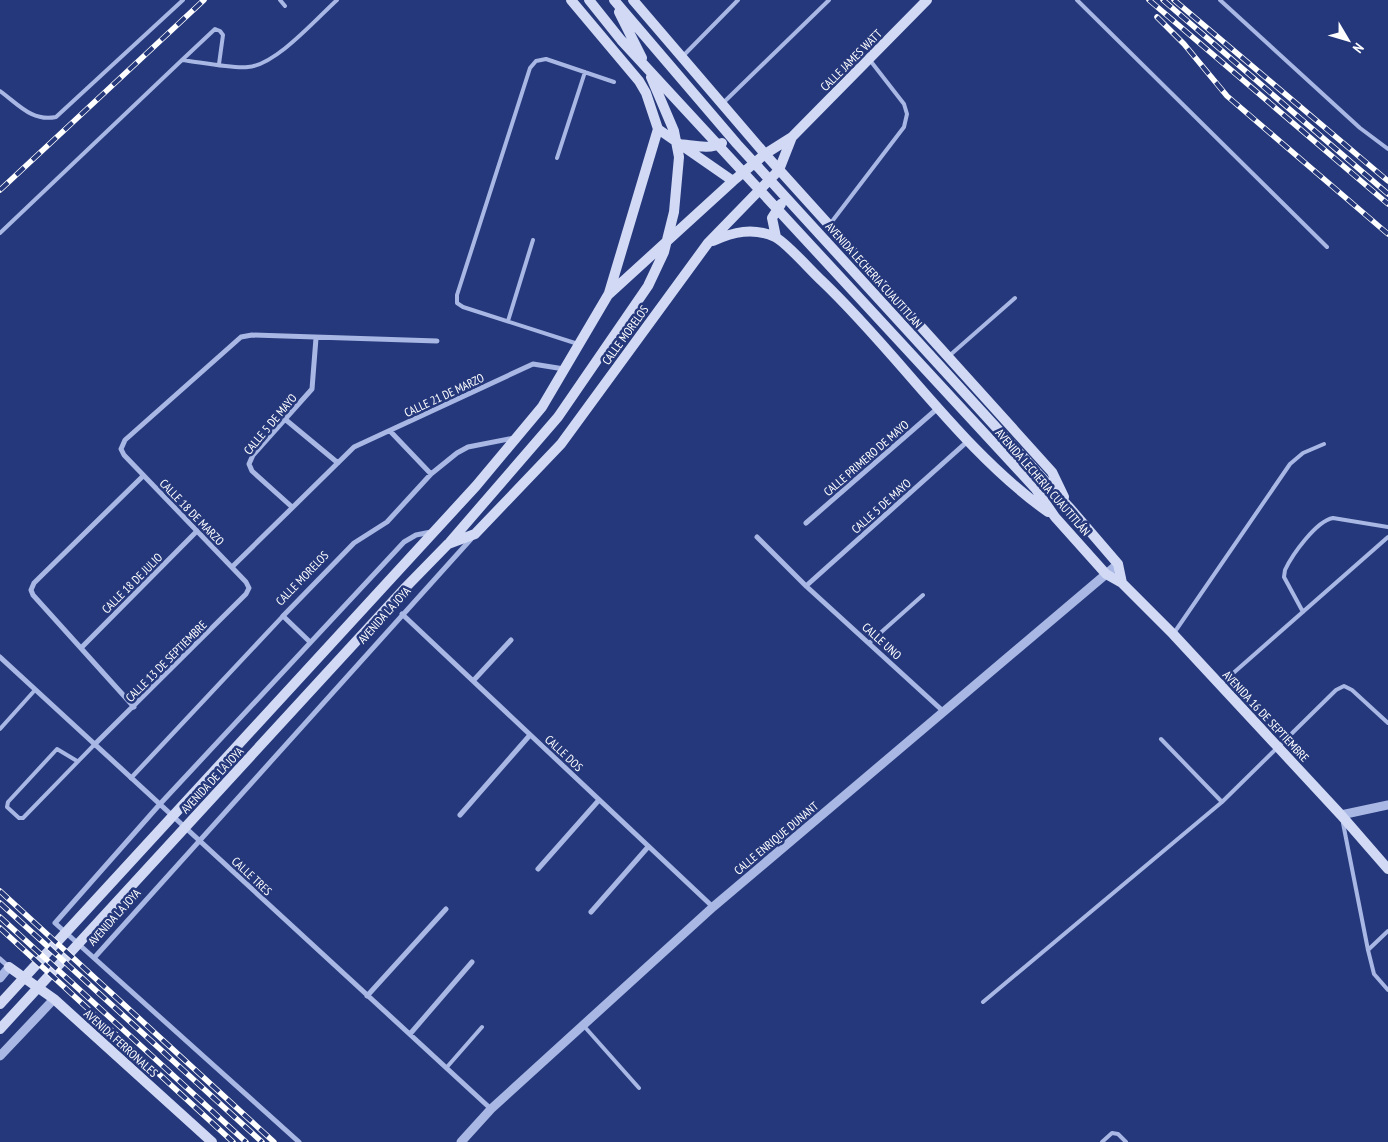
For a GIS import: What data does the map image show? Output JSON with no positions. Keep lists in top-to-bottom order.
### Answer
{
  "streets": {
    "main road": [
      "CALLE JAMES WATT",
      "AVENIDA LECHERIA CUAUTITLAN",
      "CALLE MORELOS",
      "AVENIDA LECHERIA CUAUTITLÁN",
      "AVENIDA 16 DE SEPTIEMBRE",
      "AVENIDA DE LA JOYA",
      "AVENIDA FERRONALES"
    ],
    "street": [
      "CALLE 21 DE MARZO",
      "CALLE 5 DE MAYO",
      "CALLE PRIMERO DE MAYO",
      "CALLE 18 DE MARZO",
      "CALLE 18 DE JULIO",
      "AVENIDA LA JOYA",
      "CALLE UNO",
      "CALLE 13 DE SEPTIEMBRE",
      "CALLE DOS",
      "CALLE ENRIQUE DUNANT",
      "CALLE TRES"
    ]
  },
  "crossings": [
    ["CALLE JAMES WATT", "CALLE MORELOS"],
    ["AVENIDA LECHERIA CUAUTITLAN", "AVENIDA LECHERIA CUAUTITLÁN"],
    ["AVENIDA LECHERIA CUAUTITLAN", "AVENIDA DE LA JOYA"],
    ["AVENIDA LECHERIA CUAUTITLAN", "CALLE ENRIQUE DUNANT"],
    ["CALLE MORELOS", "AVENIDA LA JOYA"],
    ["CALLE MORELOS", "AVENIDA DE LA JOYA"],
    ["CALLE MORELOS", "CALLE TRES"],
    ["CALLE 21 DE MARZO", "CALLE 5 DE MAYO"],
    ["CALLE 21 DE MARZO", "CALLE 18 DE MARZO"],
    ["CALLE 5 DE MAYO", "CALLE 18 DE MARZO"],
    ["CALLE 5 DE MAYO", "CALLE UNO"],
    ["AVENIDA LECHERIA CUAUTITLÁN", "AVENIDA 16 DE SEPTIEMBRE"],
    ["AVENIDA LECHERIA CUAUTITLÁN", "CALLE ENRIQUE DUNANT"],
    ["CALLE 18 DE MARZO", "CALLE 18 DE JULIO"],
    ["CALLE 18 DE MARZO", "CALLE 13 DE SEPTIEMBRE"],
    ["AVENIDA LA JOYA", "CALLE DOS"],
    ["AVENIDA LA JOYA", "AVENIDA DE LA JOYA"],
    ["AVENIDA LA JOYA", "CALLE TRES"],
    ["CALLE UNO", "CALLE ENRIQUE DUNANT"],
    ["CALLE 13 DE SEPTIEMBRE", "CALLE TRES"],
    ["AVENIDA 16 DE SEPTIEMBRE", "CALLE ENRIQUE DUNANT"],
    ["CALLE DOS", "CALLE ENRIQUE DUNANT"],
    ["CALLE ENRIQUE DUNANT", "CALLE TRES"]
  ],
  "north": "bottom right"
}
